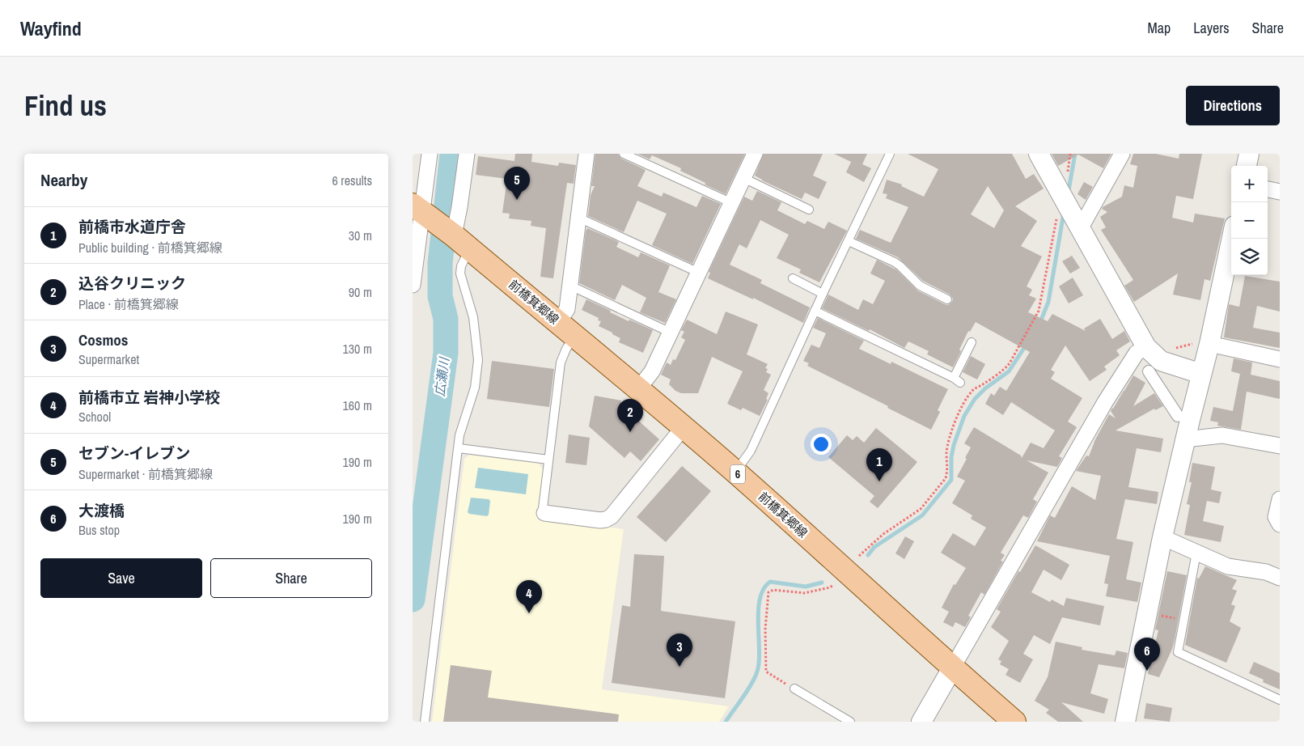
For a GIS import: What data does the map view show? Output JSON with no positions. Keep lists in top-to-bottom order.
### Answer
{
  "streets": {
    "main road": ["前橋箕郷線", "6"]
  },
  "crossings": [
    ["前橋箕郷線", "6"]
  ],
  "water": ["広瀬川"],
  "page": {
    "header": "Wayfind",
    "nav": ["Map", "Layers", "Share"],
    "buttons": [
      "Directions",
      ["Save", "Share"]
    ],
    "title": "Find us",
    "heading": ["Nearby", "6 results"],
    "map_buttons": ["+", "−"],
    "pins": [
      "5",
      "2",
      "1",
      "4",
      "3",
      "6"
    ],
    "list": [
      {
        "mark": "1",
        "name": "前橋市水道庁舎",
        "note": "Public building · 前橋箕郷線",
        "value": "30 m"
      },
      {
        "mark": "2",
        "name": "込谷クリニック",
        "note": "Place · 前橋箕郷線",
        "value": "90 m"
      },
      {
        "mark": "3",
        "name": "Cosmos",
        "note": "Supermarket",
        "value": "130 m"
      },
      {
        "mark": "4",
        "name": "前橋市立 岩神小学校",
        "note": "School",
        "value": "160 m"
      },
      {
        "mark": "5",
        "name": "セブン-イレブン",
        "note": "Supermarket · 前橋箕郷線",
        "value": "190 m"
      },
      {
        "mark": "6",
        "name": "大渡橋",
        "note": "Bus stop",
        "value": "190 m"
      }
    ]
  }
}
